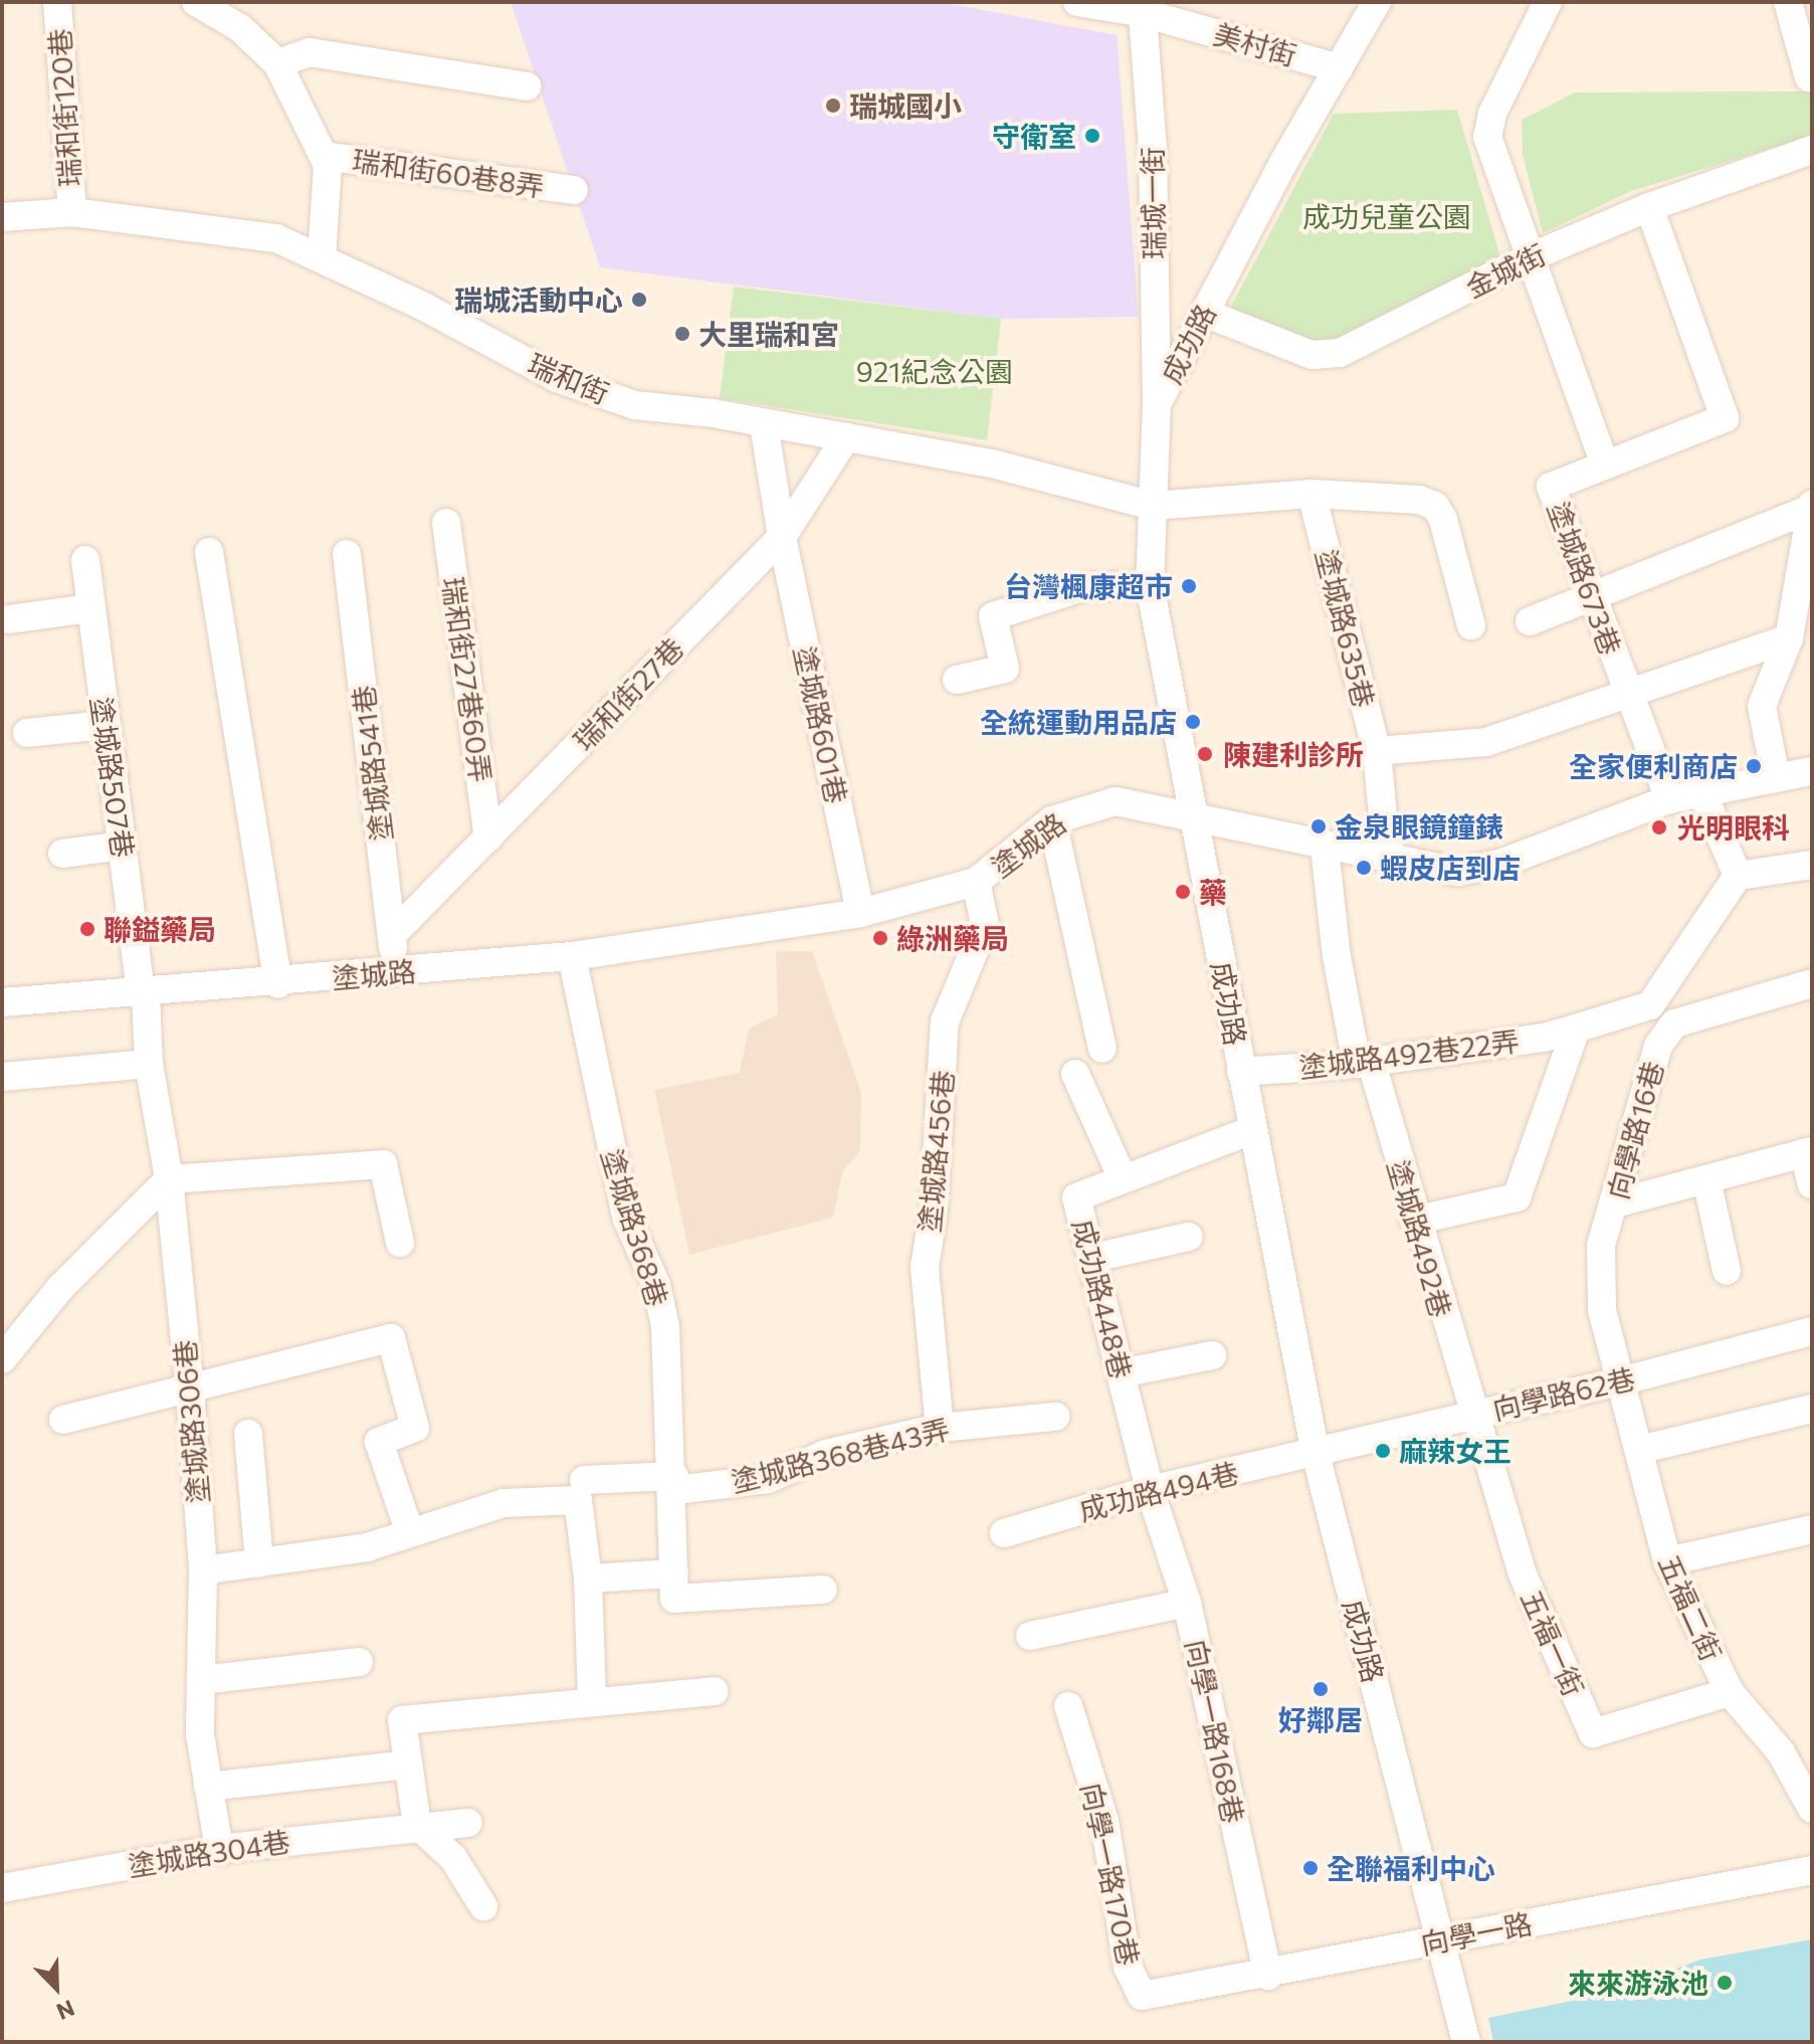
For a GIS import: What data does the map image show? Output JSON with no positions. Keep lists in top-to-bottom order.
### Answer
{
  "streets": {
    "street": [
      "美村街",
      "瑞和街120巷",
      "瑞和街60巷8弄",
      "瑞城一街",
      "金城街",
      "成功路",
      "瑞和街",
      "塗城路673巷",
      "塗城路635巷",
      "瑞和街27巷60弄",
      "瑞和街27巷",
      "塗城路601巷",
      "塗城路541巷",
      "塗城路507巷",
      "塗城路",
      "塗城路492巷22弄",
      "向學路16巷",
      "塗城路456巷",
      "塗城路368巷",
      "塗城路492巷",
      "成功路448巷",
      "向學路62巷",
      "塗城路306巷",
      "塗城路368巷43弄",
      "成功路494巷",
      "五福二街",
      "五福一街",
      "向學一路168巷",
      "塗城路304巷",
      "向學一路170巷",
      "向學一路"
    ]
  },
  "crossings": [
    ["美村街", "瑞城一街"],
    ["美村街", "成功路"],
    ["瑞和街120巷", "瑞和街"],
    ["瑞城一街", "成功路"],
    ["金城街", "成功路"],
    ["金城街", "塗城路673巷"],
    ["成功路", "瑞和街"],
    ["成功路", "塗城路"],
    ["成功路", "塗城路492巷22弄"],
    ["成功路", "成功路448巷"],
    ["成功路", "向學路62巷"],
    ["成功路", "成功路494巷"],
    ["成功路", "向學一路"],
    ["瑞和街", "塗城路635巷"],
    ["瑞和街", "瑞和街27巷"],
    ["瑞和街", "塗城路601巷"],
    ["塗城路673巷", "塗城路"],
    ["塗城路635巷", "塗城路"],
    ["瑞和街27巷60弄", "瑞和街27巷"],
    ["瑞和街27巷", "塗城路601巷"],
    ["瑞和街27巷", "塗城路541巷"],
    ["塗城路601巷", "塗城路"],
    ["塗城路541巷", "塗城路"],
    ["塗城路507巷", "塗城路"],
    ["塗城路507巷", "塗城路306巷"],
    ["塗城路", "塗城路456巷"],
    ["塗城路", "塗城路368巷"],
    ["塗城路", "塗城路492巷"],
    ["塗城路", "塗城路306巷"],
    ["塗城路492巷22弄", "塗城路492巷"],
    ["向學路16巷", "向學路62巷"],
    ["向學路16巷", "五福二街"],
    ["塗城路456巷", "塗城路368巷43弄"],
    ["塗城路368巷", "塗城路368巷43弄"],
    ["塗城路492巷", "向學路62巷"],
    ["塗城路492巷", "五福一街"],
    ["成功路448巷", "成功路494巷"],
    ["成功路448巷", "向學一路168巷"],
    ["向學路62巷", "成功路494巷"],
    ["向學路62巷", "五福二街"],
    ["向學路62巷", "五福一街"],
    ["塗城路306巷", "塗城路304巷"],
    ["成功路494巷", "向學一路168巷"],
    ["五福二街", "五福一街"],
    ["向學一路168巷", "向學一路"],
    ["向學一路170巷", "向學一路"]
  ],
  "parks": ["成功兒童公園", "921紀念公園"],
  "places": [
    "瑞城國小",
    "守衛室",
    "瑞城活動中心",
    "大里瑞和宮",
    "台灣楓康超市",
    "全統運動用品店",
    "陳建利診所",
    "全家便利商店",
    "金泉眼鏡鐘錶",
    "光明眼科",
    "蝦皮店到店",
    "藥",
    "聯鎰藥局",
    "綠洲藥局",
    "麻辣女王",
    "好鄰居",
    "全聯福利中心",
    "來來游泳池"
  ],
  "north": "bottom right"
}
